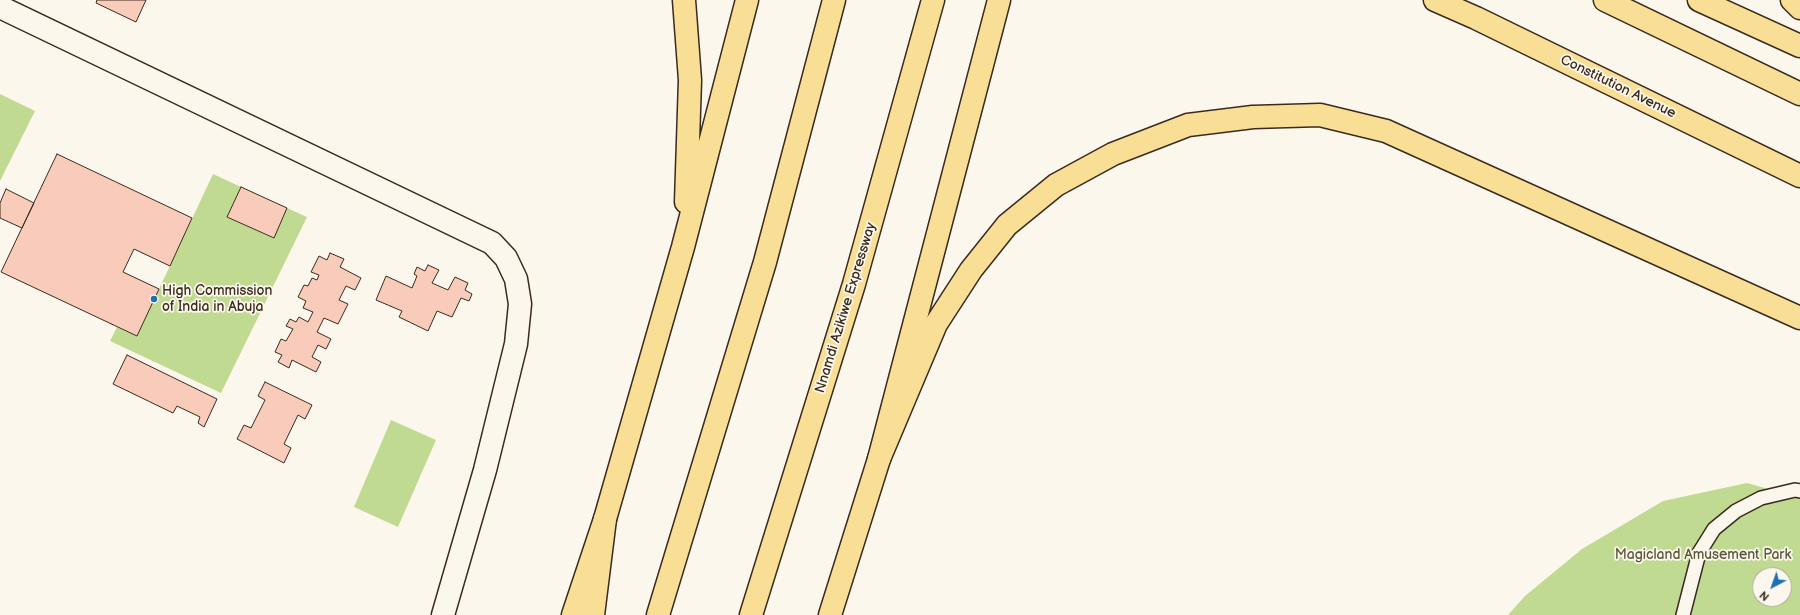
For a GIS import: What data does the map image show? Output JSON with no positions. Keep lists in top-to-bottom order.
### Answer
{
  "streets": {
    "highway": ["Constitution Avenue", "Nnamdi Azikiwe Expressway"]
  },
  "parks": ["Magicland Amusement Park"],
  "places": ["High Commission of India in Abuja"],
  "north": "bottom left"
}
